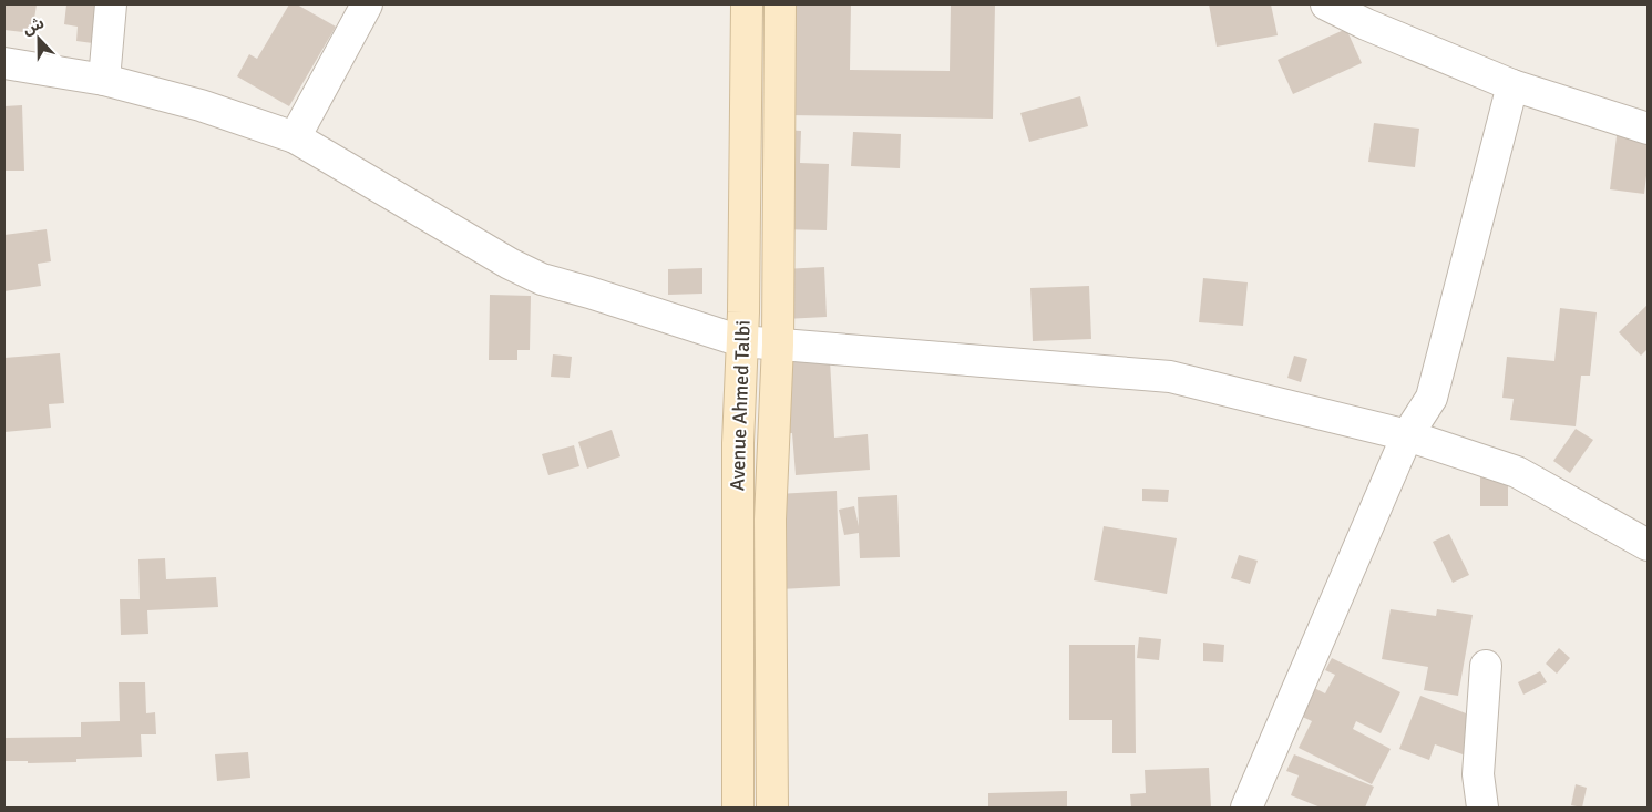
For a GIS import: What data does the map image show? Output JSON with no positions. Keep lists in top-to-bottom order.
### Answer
{
  "streets": {
    "main road": ["Avenue Ahmed Talbi"]
  },
  "north": "top"
}
